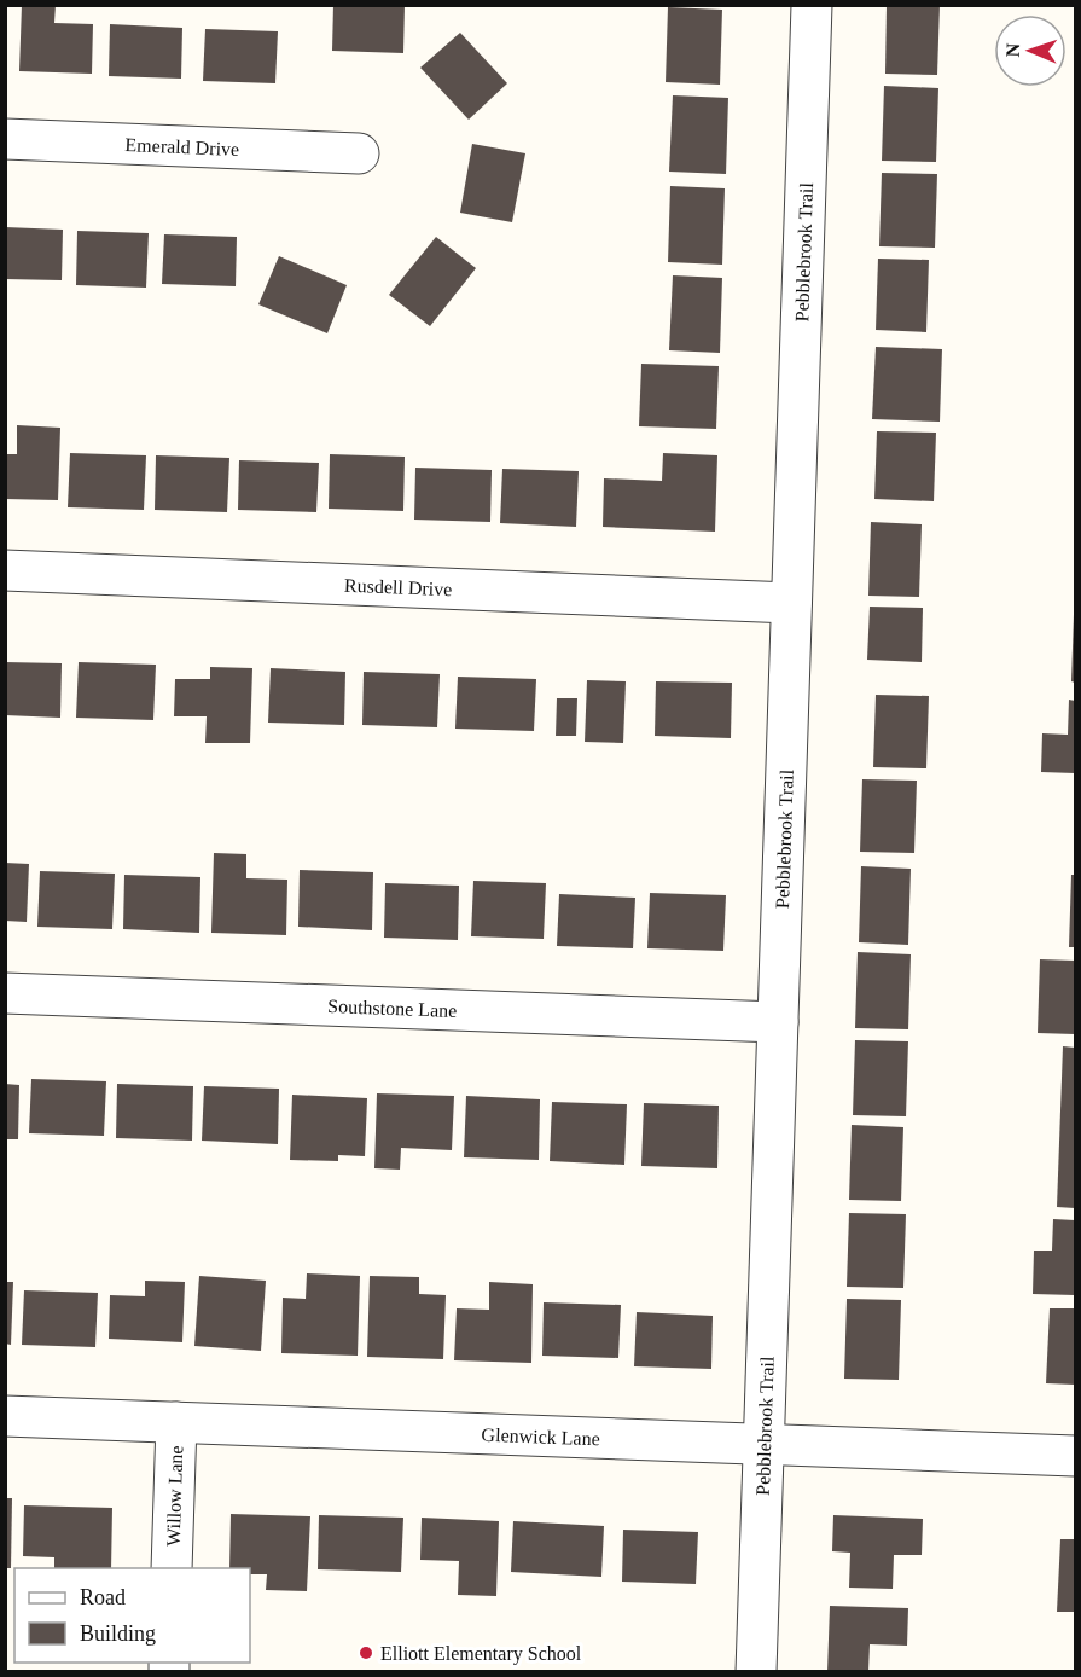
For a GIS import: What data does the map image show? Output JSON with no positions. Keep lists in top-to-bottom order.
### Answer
{
  "streets": {
    "street": [
      "Emerald Drive",
      "Pebblebrook Trail",
      "Rusdell Drive",
      "Southstone Lane",
      "Glenwick Lane",
      "Willow Lane"
    ]
  },
  "crossings": [
    ["Pebblebrook Trail", "Rusdell Drive"],
    ["Pebblebrook Trail", "Southstone Lane"],
    ["Pebblebrook Trail", "Glenwick Lane"],
    ["Glenwick Lane", "Willow Lane"]
  ],
  "places": ["Elliott Elementary School"],
  "legend": ["Road", "Building"],
  "north": "left"
}
